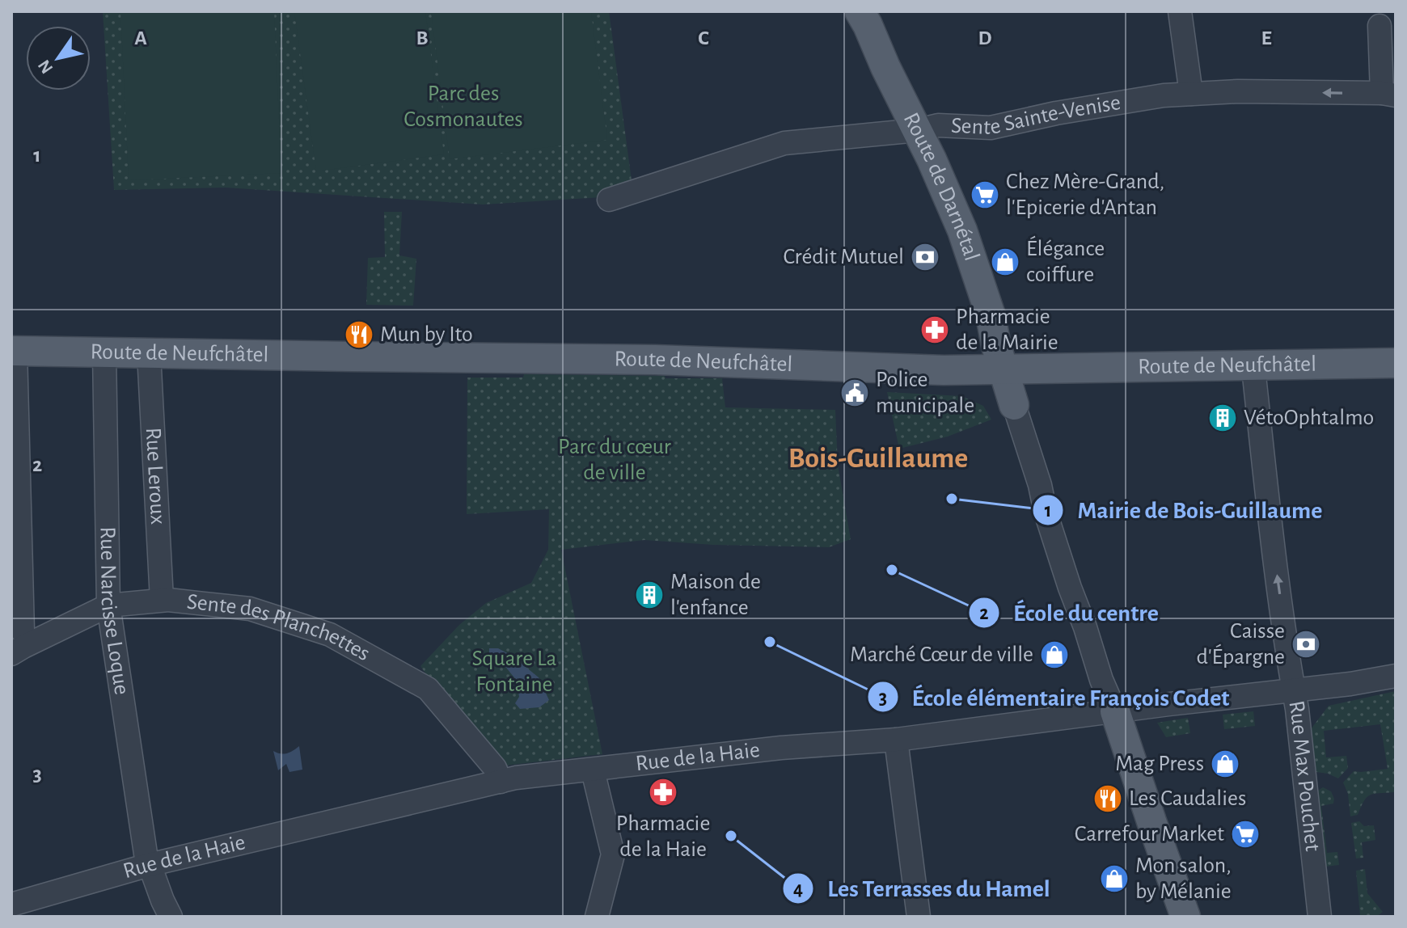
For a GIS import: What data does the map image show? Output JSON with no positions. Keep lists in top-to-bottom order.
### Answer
{
  "streets": {
    "main road": ["Route de Darnétal", "Route de Neufchâtel"],
    "street": [
      "Sente Sainte-Venise",
      "Rue Leroux",
      "Rue Narcisse Loque",
      "Sente des Planchettes",
      "Rue de la Haie",
      "Rue Max Pouchet"
    ]
  },
  "crossings": [
    ["Sente Sainte-Venise", "Route de Darnétal"],
    ["Route de Darnétal", "Route de Neufchâtel"],
    ["Route de Neufchâtel", "Rue Leroux"],
    ["Route de Neufchâtel", "Rue Narcisse Loque"],
    ["Route de Neufchâtel", "Rue Max Pouchet"],
    ["Rue Leroux", "Sente des Planchettes"],
    ["Rue Narcisse Loque", "Sente des Planchettes"],
    ["Rue Narcisse Loque", "Rue de la Haie"],
    ["Sente des Planchettes", "Rue de la Haie"],
    ["Rue de la Haie", "Rue Max Pouchet"]
  ],
  "districts": ["Bois-Guillaume"],
  "parks": ["Parc des Cosmonautes", "Parc du cœur de ville", "Square La Fontaine"],
  "places": {
    "supermarket": ["Chez Mère-Grand, l'Epicerie d'Antan", "Carrefour Market"],
    "bank": ["Crédit Mutuel", "Caisse d'Épargne"],
    "shop": [
      "Élégance coiffure",
      "Marché Cœur de ville",
      "Mag Press",
      "Mon salon, by Mélanie"
    ],
    "pharmacy": ["Pharmacie de la Mairie", "Pharmacie de la Haie"],
    "restaurant": ["Mun by Ito", "Les Caudalies"],
    "public building": ["Police municipale"],
    "building": ["VétoOphtalmo", "Maison de l'enfance"],
    "other": [
      "Mairie de Bois-Guillaume",
      "École du centre",
      "École élémentaire François Codet",
      "Les Terrasses du Hamel"
    ]
  },
  "north": "bottom left",
  "grid": {
    "columns": [
      "A",
      "B",
      "C",
      "D",
      "E"
    ],
    "rows": ["1", "2", "3"]
  }
}
